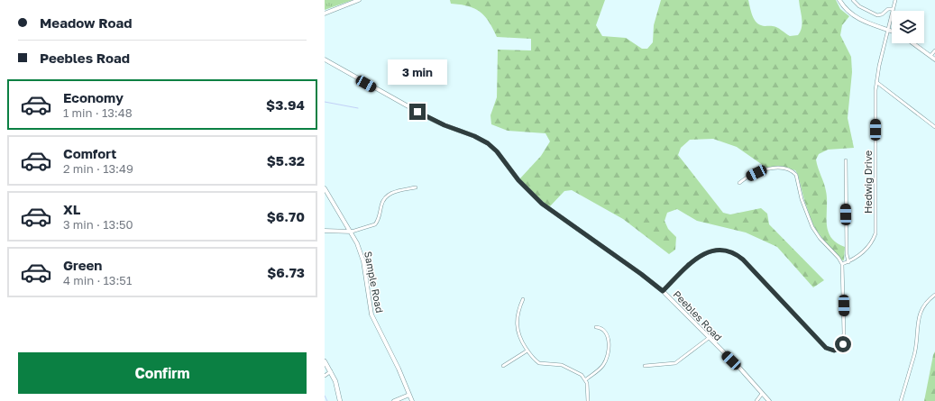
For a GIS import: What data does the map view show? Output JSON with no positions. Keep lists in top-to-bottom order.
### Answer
{
  "streets": {
    "street": ["Hedwig Drive", "Sample Road", "Peebles Road"]
  },
  "page": {
    "banner": ["Meadow Road", "Peebles Road"],
    "bubble": "3 min",
    "list": [
      {
        "name": "Economy",
        "note": "1 min · 13:48",
        "value": "$3.94"
      },
      {
        "name": "Comfort",
        "note": "2 min · 13:49",
        "value": "$5.32"
      },
      {
        "name": "XL",
        "note": "3 min · 13:50",
        "value": "$6.70"
      },
      {
        "name": "Green",
        "note": "4 min · 13:51",
        "value": "$6.73"
      }
    ],
    "buttons": "Confirm"
  }
}
